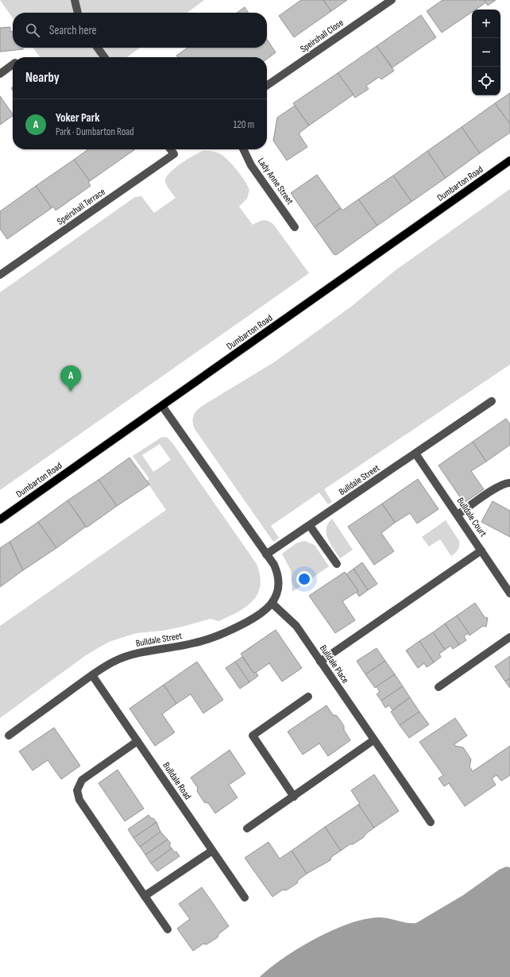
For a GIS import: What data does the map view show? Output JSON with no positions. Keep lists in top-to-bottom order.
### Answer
{
  "streets": {
    "main road": ["Dumbarton Road"],
    "street": [
      "Speirshall Close",
      "Lady Anne Street",
      "Speirshall Terrace",
      "Bulldale Street",
      "Bulldale Court",
      "Bulldale Place",
      "Bulldale Road"
    ]
  },
  "crossings": [
    ["Dumbarton Road", "Bulldale Street"],
    ["Bulldale Street", "Bulldale Court"],
    ["Bulldale Street", "Bulldale Place"],
    ["Bulldale Street", "Bulldale Road"]
  ],
  "page": {
    "map_buttons": ["+", "−"],
    "search": "Search here",
    "heading": "Nearby",
    "list": [
      {
        "mark": "A",
        "name": "Yoker Park",
        "note": "Park · Dumbarton Road",
        "value": "120 m"
      }
    ],
    "pins": "A"
  }
}
